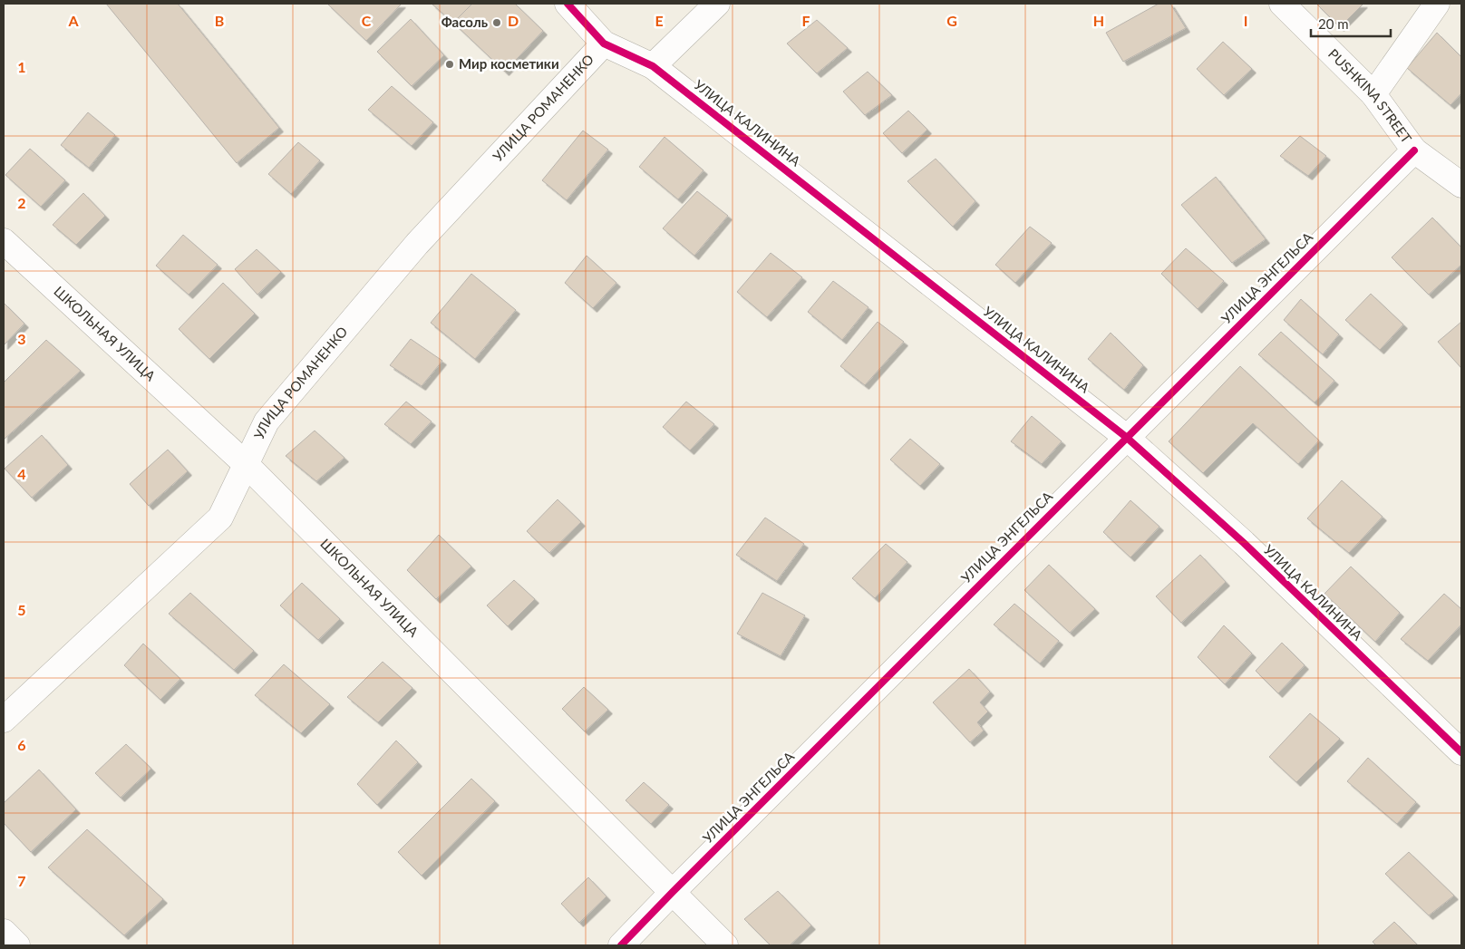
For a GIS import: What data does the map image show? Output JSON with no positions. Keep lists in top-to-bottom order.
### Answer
{
  "streets": {
    "street": [
      "PUSHKINA STREET",
      "УЛИЦА РОМАНЕНКО",
      "УЛИЦА КАЛИНИНА",
      "УЛИЦА ЭНГЕЛЬСА",
      "ШКОЛЬНАЯ УЛИЦА"
    ]
  },
  "crossings": [
    ["PUSHKINA STREET", "УЛИЦА ЭНГЕЛЬСА"],
    ["УЛИЦА РОМАНЕНКО", "УЛИЦА КАЛИНИНА"],
    ["УЛИЦА РОМАНЕНКО", "ШКОЛЬНАЯ УЛИЦА"],
    ["УЛИЦА КАЛИНИНА", "УЛИЦА ЭНГЕЛЬСА"],
    ["УЛИЦА ЭНГЕЛЬСА", "ШКОЛЬНАЯ УЛИЦА"]
  ],
  "places": ["Фасоль", "Мир косметики"],
  "scale_bar": "20 m",
  "grid": {
    "columns": [
      "A",
      "B",
      "C",
      "D",
      "E",
      "F",
      "G",
      "H",
      "I"
    ],
    "rows": [
      "1",
      "2",
      "3",
      "4",
      "5",
      "6",
      "7"
    ]
  }
}
